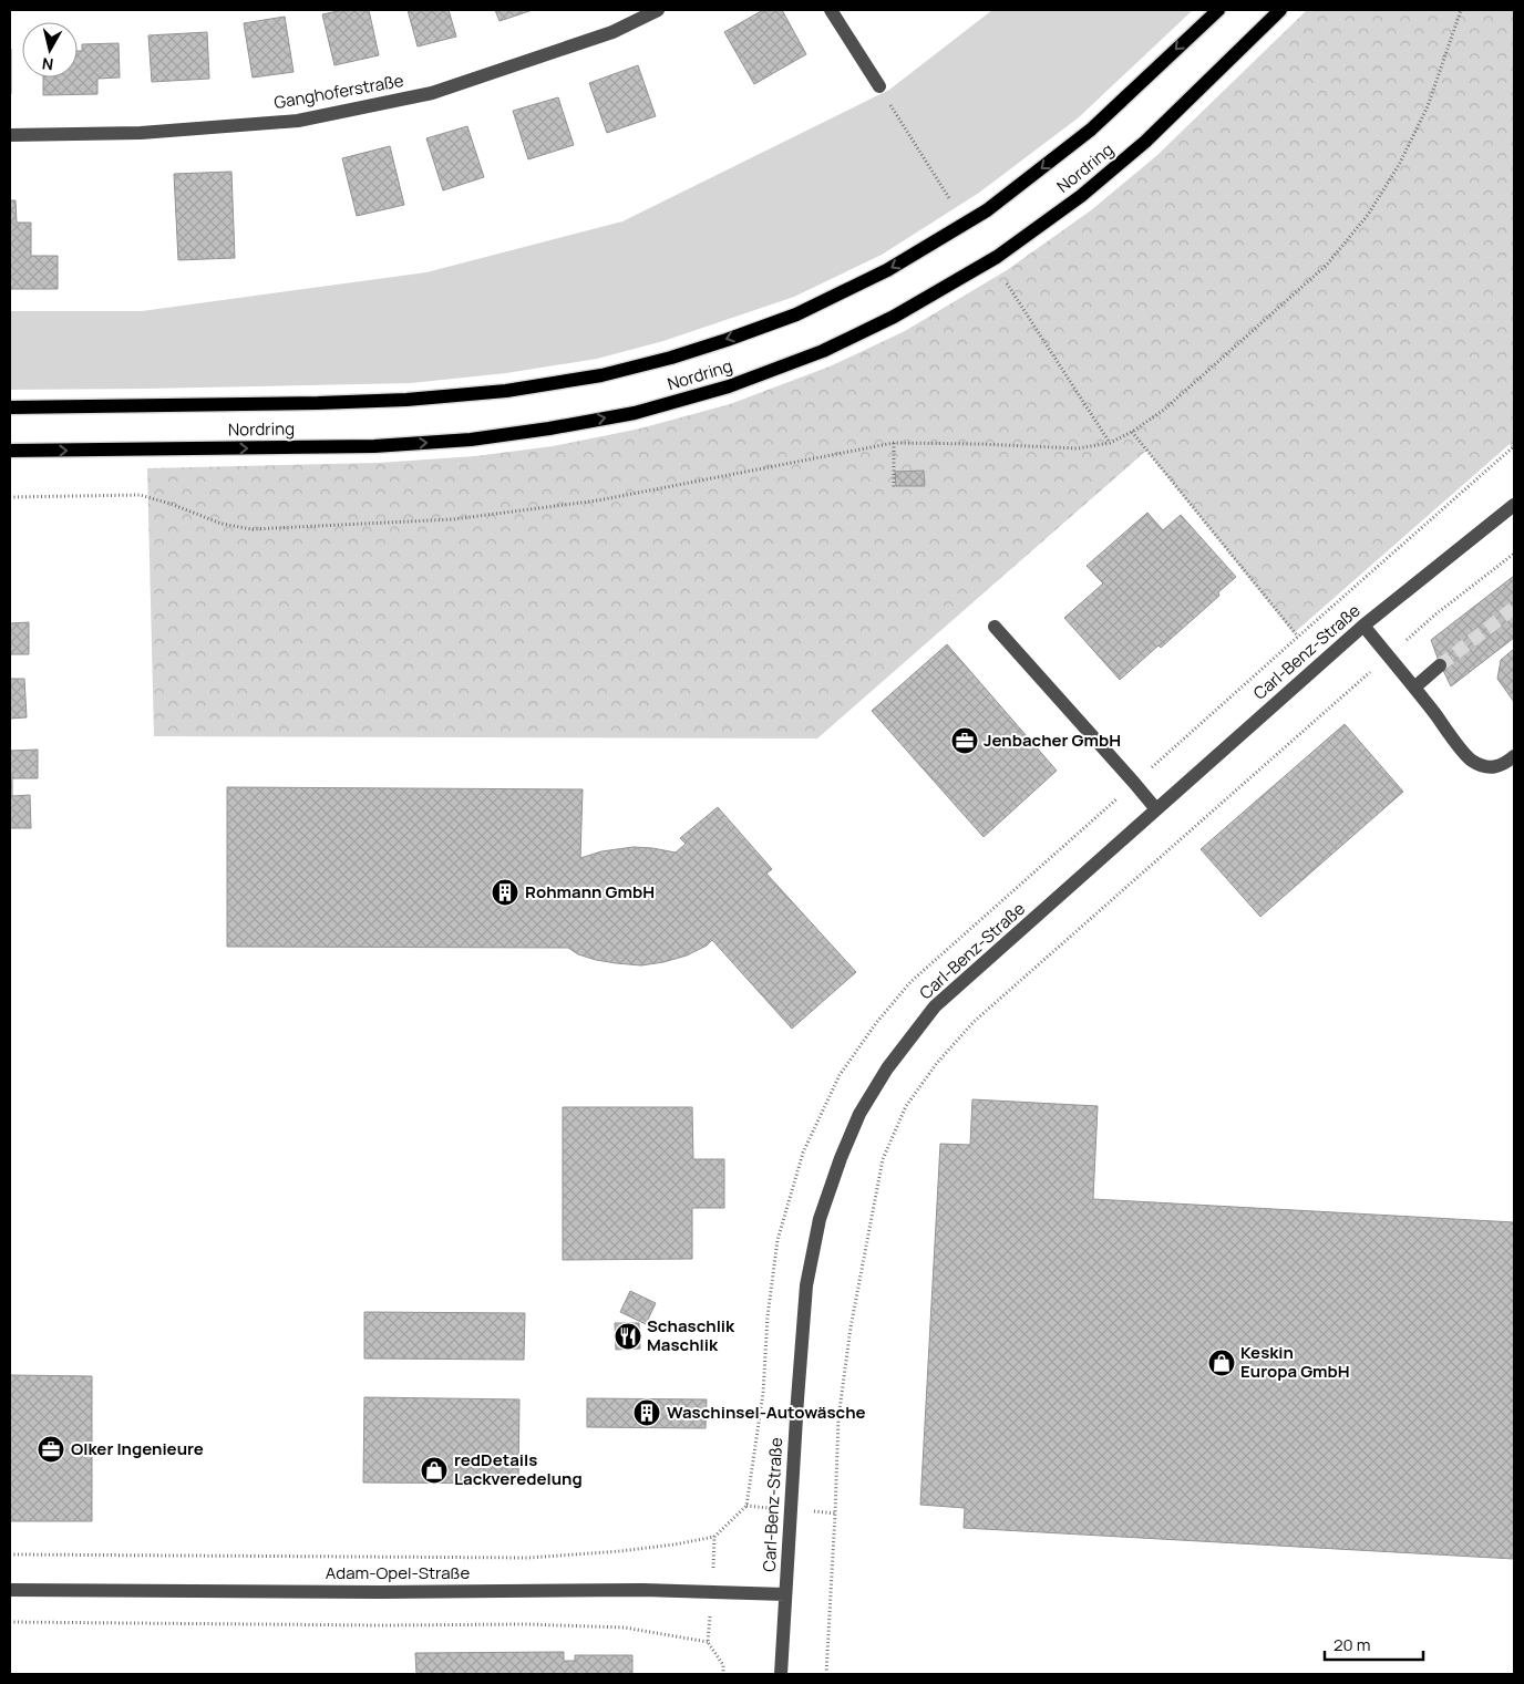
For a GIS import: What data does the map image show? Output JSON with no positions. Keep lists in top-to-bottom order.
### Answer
{
  "streets": {
    "main road": ["Nordring"],
    "street": ["Ganghoferstraße", "Carl-Benz-Straße", "Adam-Opel-Straße"]
  },
  "crossings": [
    ["Carl-Benz-Straße", "Adam-Opel-Straße"]
  ],
  "places": {
    "office": ["Jenbacher GmbH", "Olker Ingenieure"],
    "building": ["Rohmann GmbH", "Waschinsel-Autowäsche"],
    "restaurant": ["Schaschlik Maschlik"],
    "shop": ["Keskin Europa GmbH", "redDetails Lackveredelung"]
  },
  "scale_bar": "20 m",
  "north": "bottom"
}
